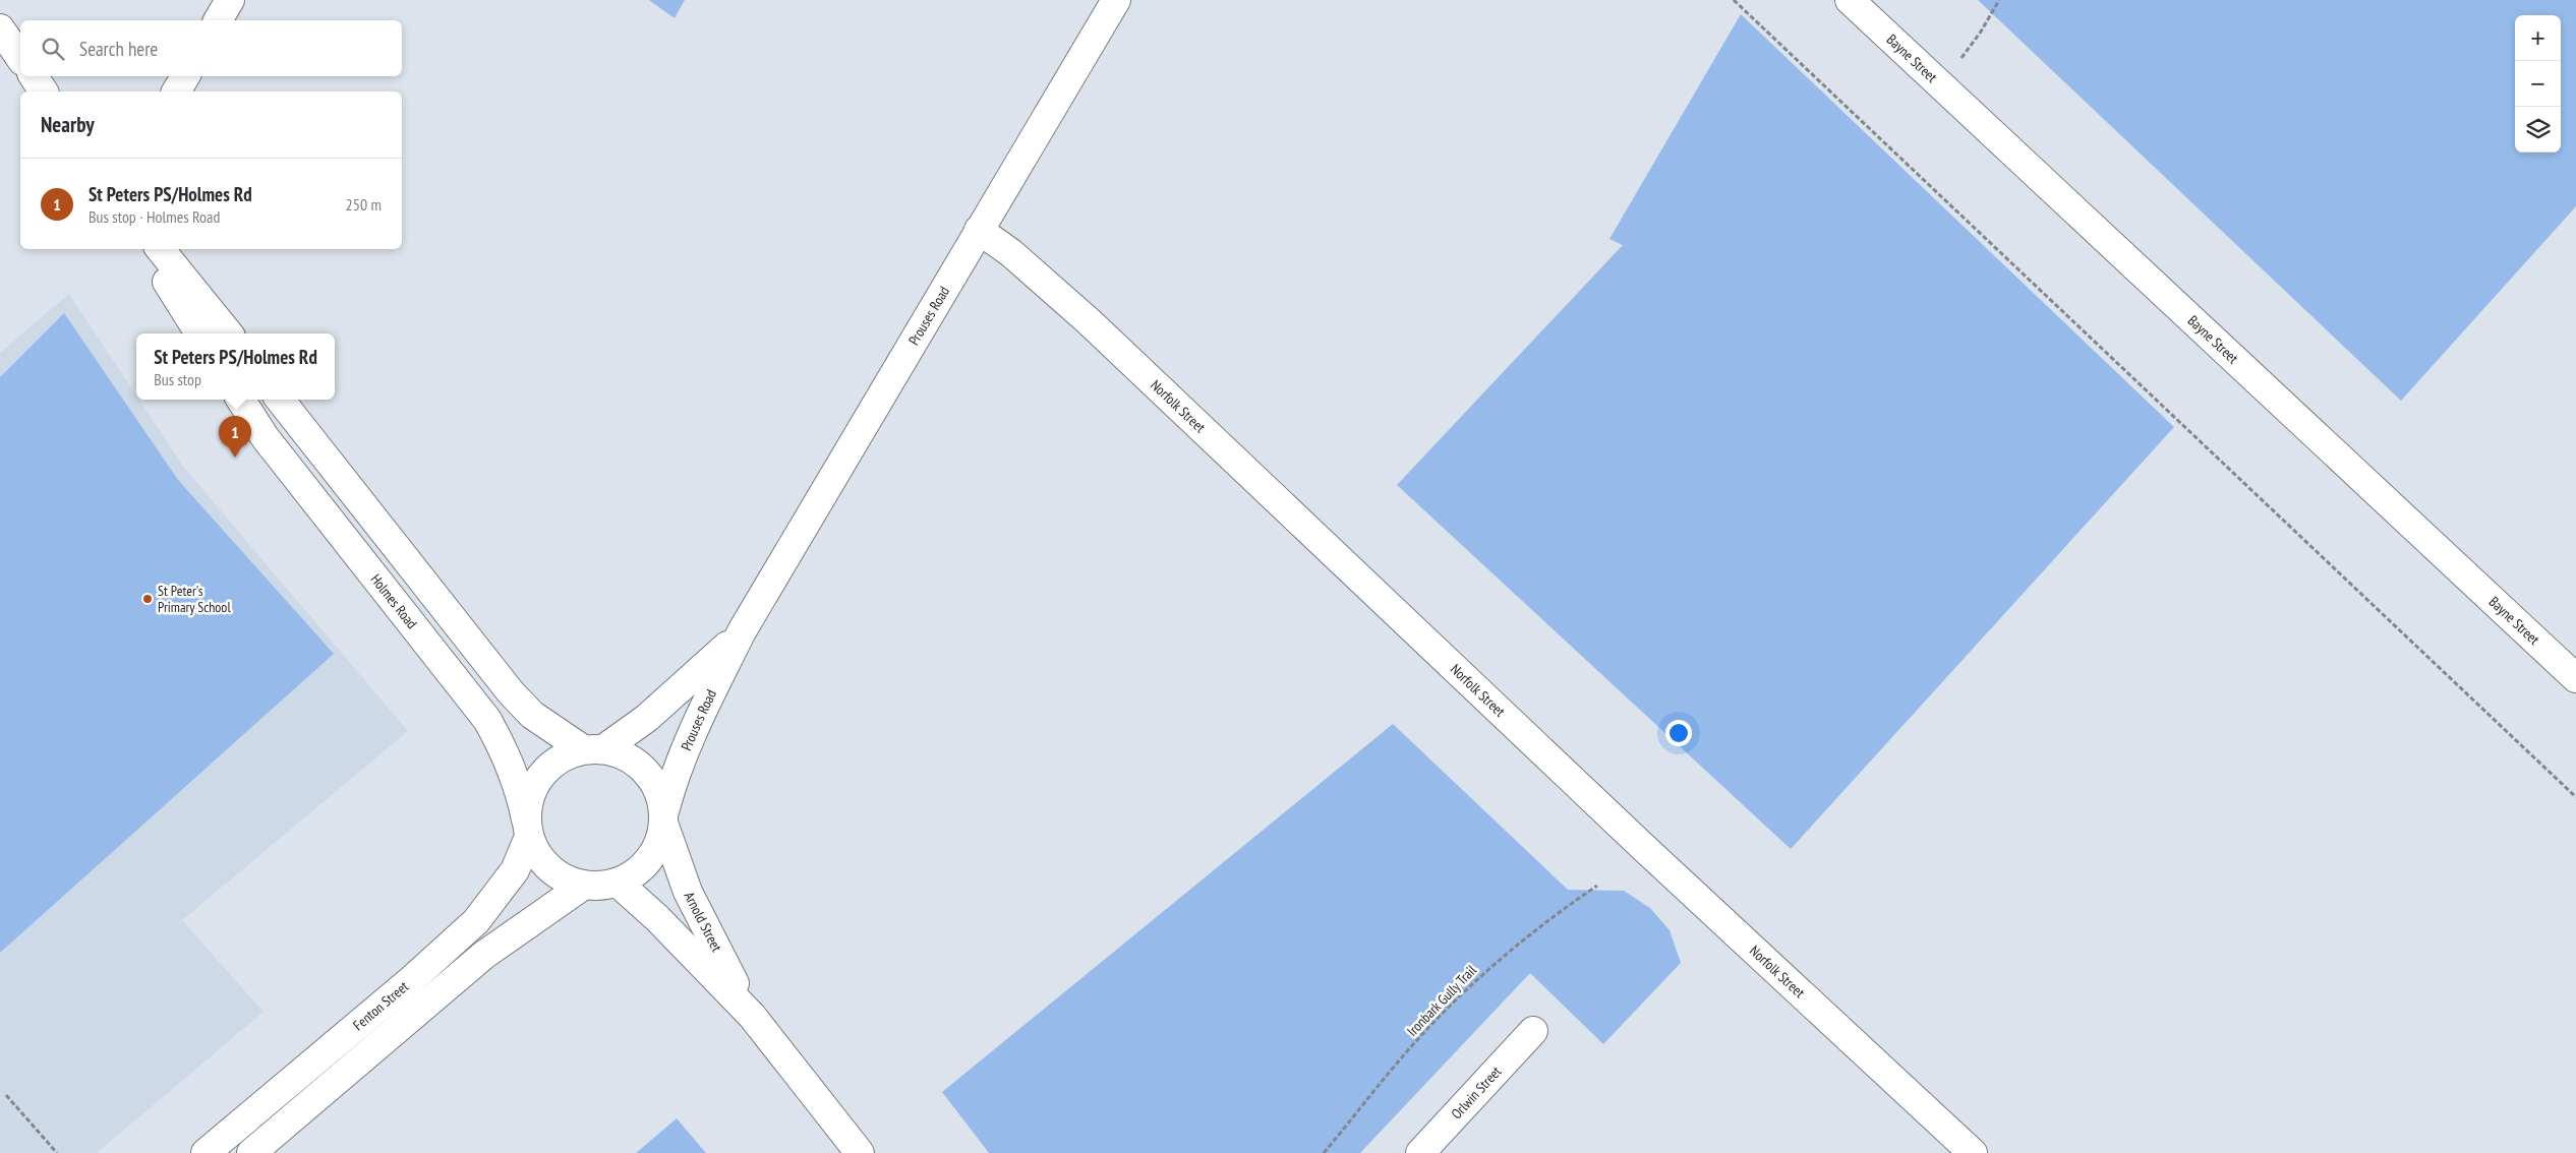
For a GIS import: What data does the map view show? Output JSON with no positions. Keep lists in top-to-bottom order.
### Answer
{
  "streets": {
    "street": [
      "Bayne Street",
      "Prouses Road",
      "Norfolk Street",
      "Holmes Road",
      "Arnold Street",
      "Fenton Street",
      "Orlwin Street"
    ],
    "path": ["Ironbark Gully Trail"]
  },
  "crossings": [
    ["Prouses Road", "Norfolk Street"],
    ["Prouses Road", "Holmes Road"],
    ["Prouses Road", "Arnold Street"],
    ["Prouses Road", "Fenton Street"],
    ["Holmes Road", "Arnold Street"],
    ["Holmes Road", "Fenton Street"],
    ["Arnold Street", "Fenton Street"]
  ],
  "places": ["St Peter's Primary School"],
  "page": {
    "map_buttons": ["+", "−"],
    "search": "Search here",
    "heading": "Nearby",
    "list": [
      {
        "mark": "1",
        "name": "St Peters PS/Holmes Rd",
        "note": "Bus stop · Holmes Road",
        "value": "250 m"
      }
    ],
    "popup": ["St Peters PS/Holmes Rd", "Bus stop"],
    "pins": "1"
  }
}
